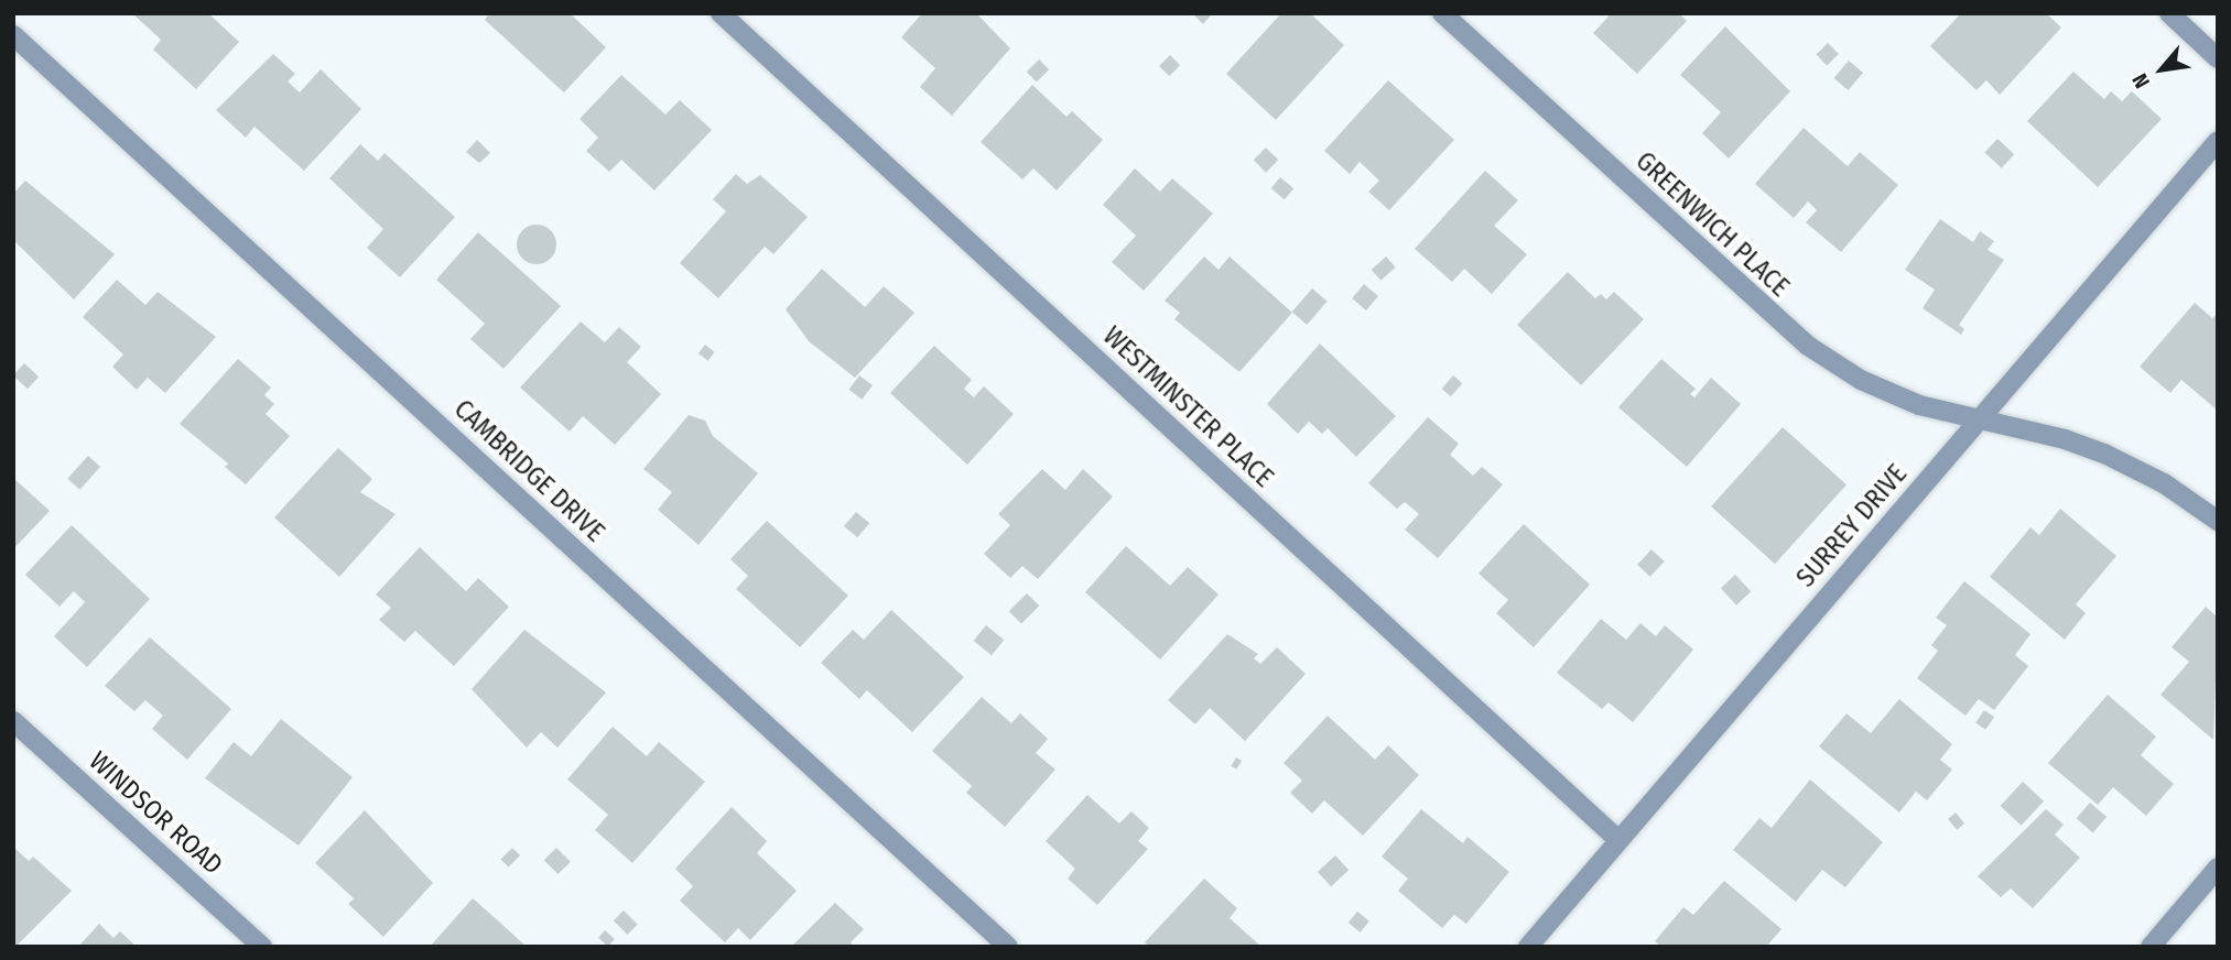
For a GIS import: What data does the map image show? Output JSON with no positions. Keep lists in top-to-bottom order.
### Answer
{
  "streets": {
    "street": [
      "GREENWICH PLACE",
      "WESTMINSTER PLACE",
      "CAMBRIDGE DRIVE",
      "SURREY DRIVE",
      "WINDSOR ROAD"
    ]
  },
  "crossings": [
    ["GREENWICH PLACE", "SURREY DRIVE"],
    ["WESTMINSTER PLACE", "SURREY DRIVE"]
  ],
  "north": "bottom left"
}
